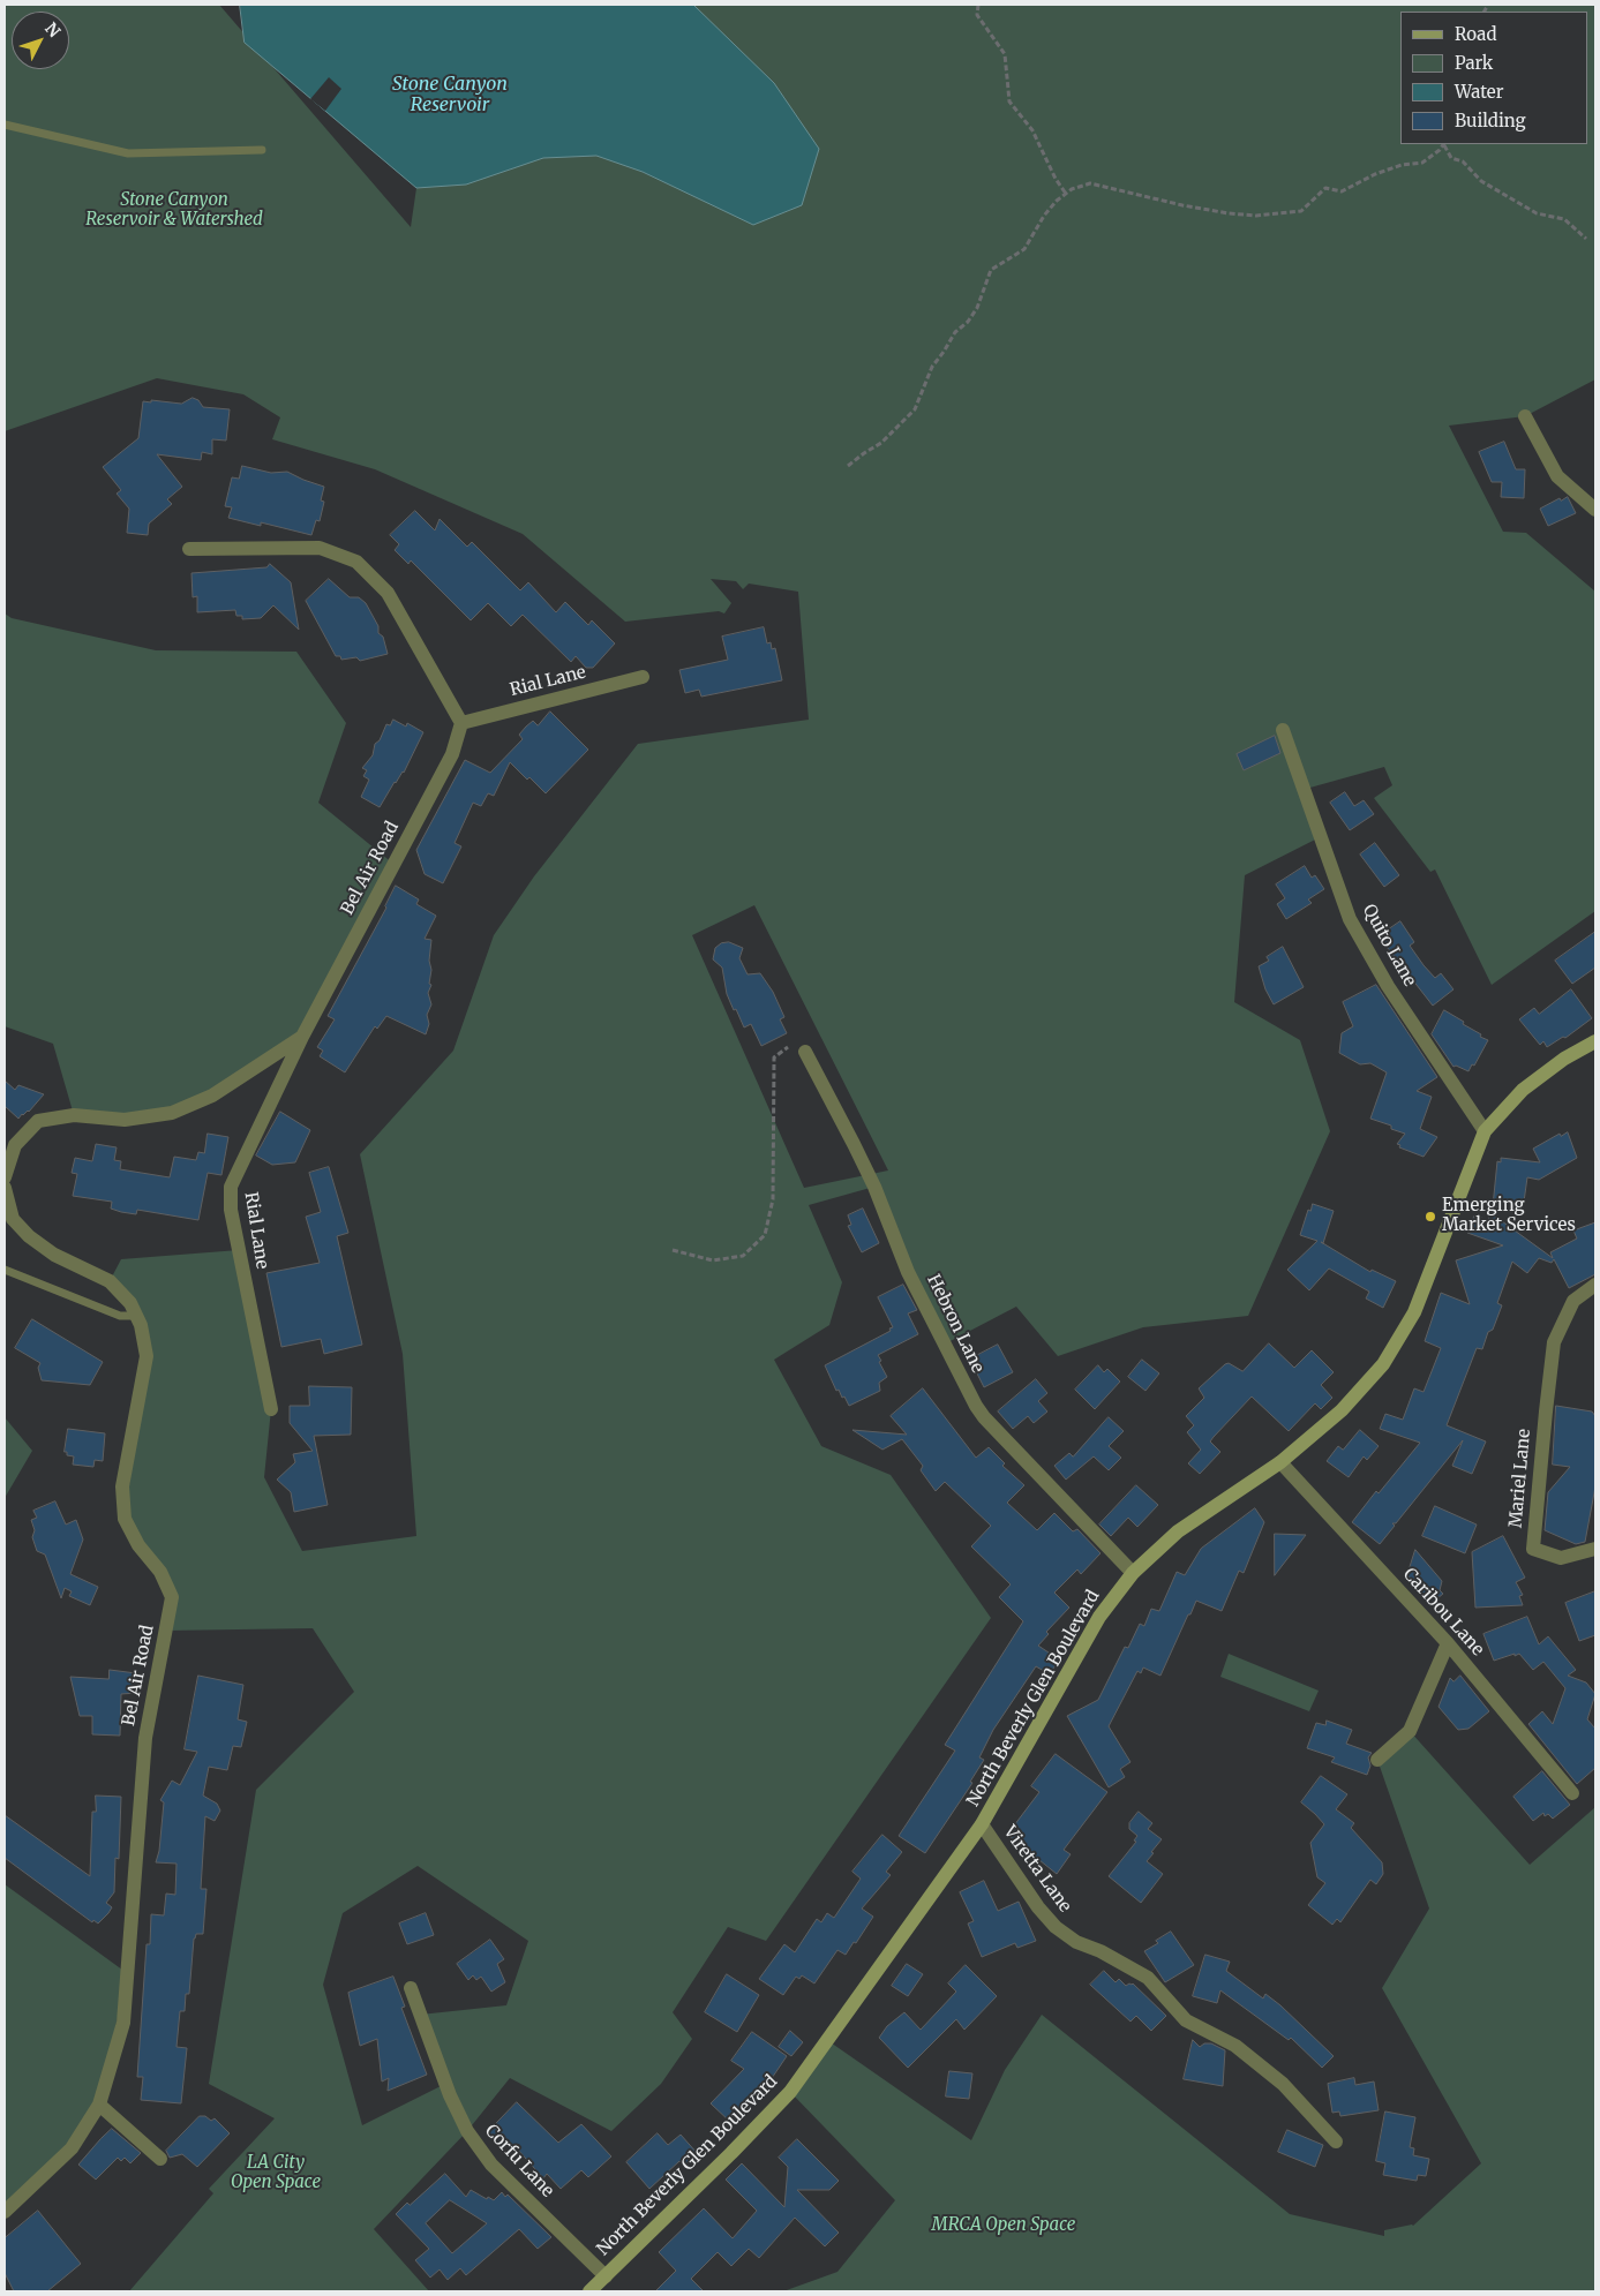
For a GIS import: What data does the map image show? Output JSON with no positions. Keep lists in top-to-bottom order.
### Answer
{
  "streets": {
    "main road": ["North Beverly Glen Boulevard"],
    "street": [
      "Rial Lane",
      "Bel Air Road",
      "Quito Lane",
      "Hebron Lane",
      "Mariel Lane",
      "Caribou Lane",
      "Viretta Lane",
      "Corfu Lane"
    ]
  },
  "crossings": [
    ["Rial Lane", "Bel Air Road"],
    ["Quito Lane", "North Beverly Glen Boulevard"],
    ["Hebron Lane", "North Beverly Glen Boulevard"],
    ["Caribou Lane", "North Beverly Glen Boulevard"],
    ["North Beverly Glen Boulevard", "Viretta Lane"],
    ["North Beverly Glen Boulevard", "Corfu Lane"]
  ],
  "water": ["Stone Canyon Reservoir"],
  "parks": ["Stone Canyon Reservoir & Watershed", "LA City Open Space", "MRCA Open Space"],
  "places": ["Emerging Market Services"],
  "legend": [
    "Road",
    "Park",
    "Water",
    "Building"
  ],
  "north": "top right"
}
